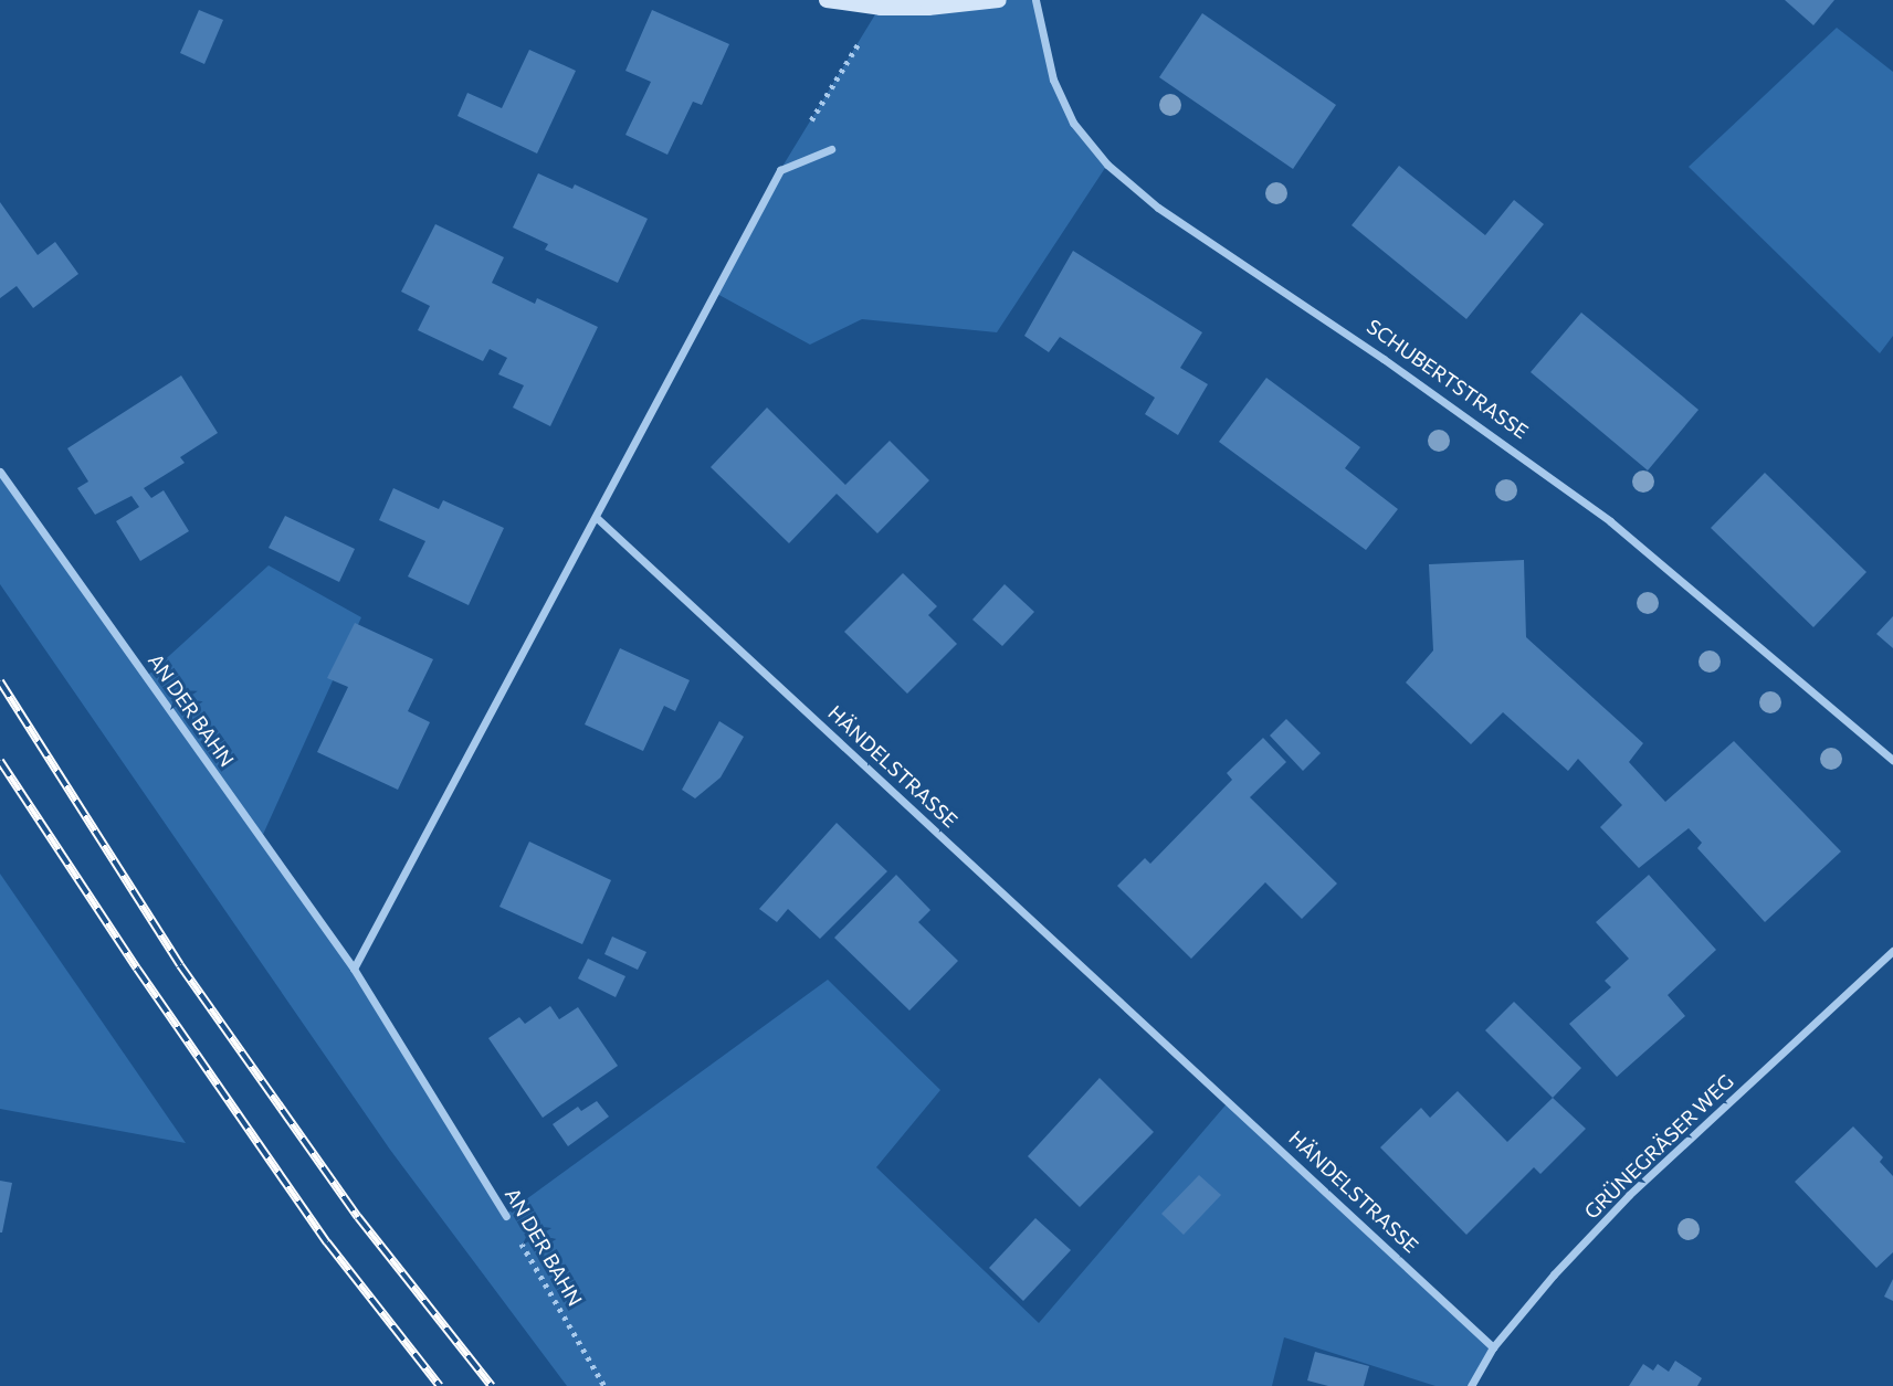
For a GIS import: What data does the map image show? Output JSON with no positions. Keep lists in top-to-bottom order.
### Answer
{
  "streets": {
    "street": [
      "SCHUBERTSTRASSE",
      "AN DER BAHN",
      "HÄNDELSTRASSE",
      "GRÜNEGRÄSER WEG"
    ]
  },
  "crossings": [
    ["HÄNDELSTRASSE", "GRÜNEGRÄSER WEG"]
  ]
}
